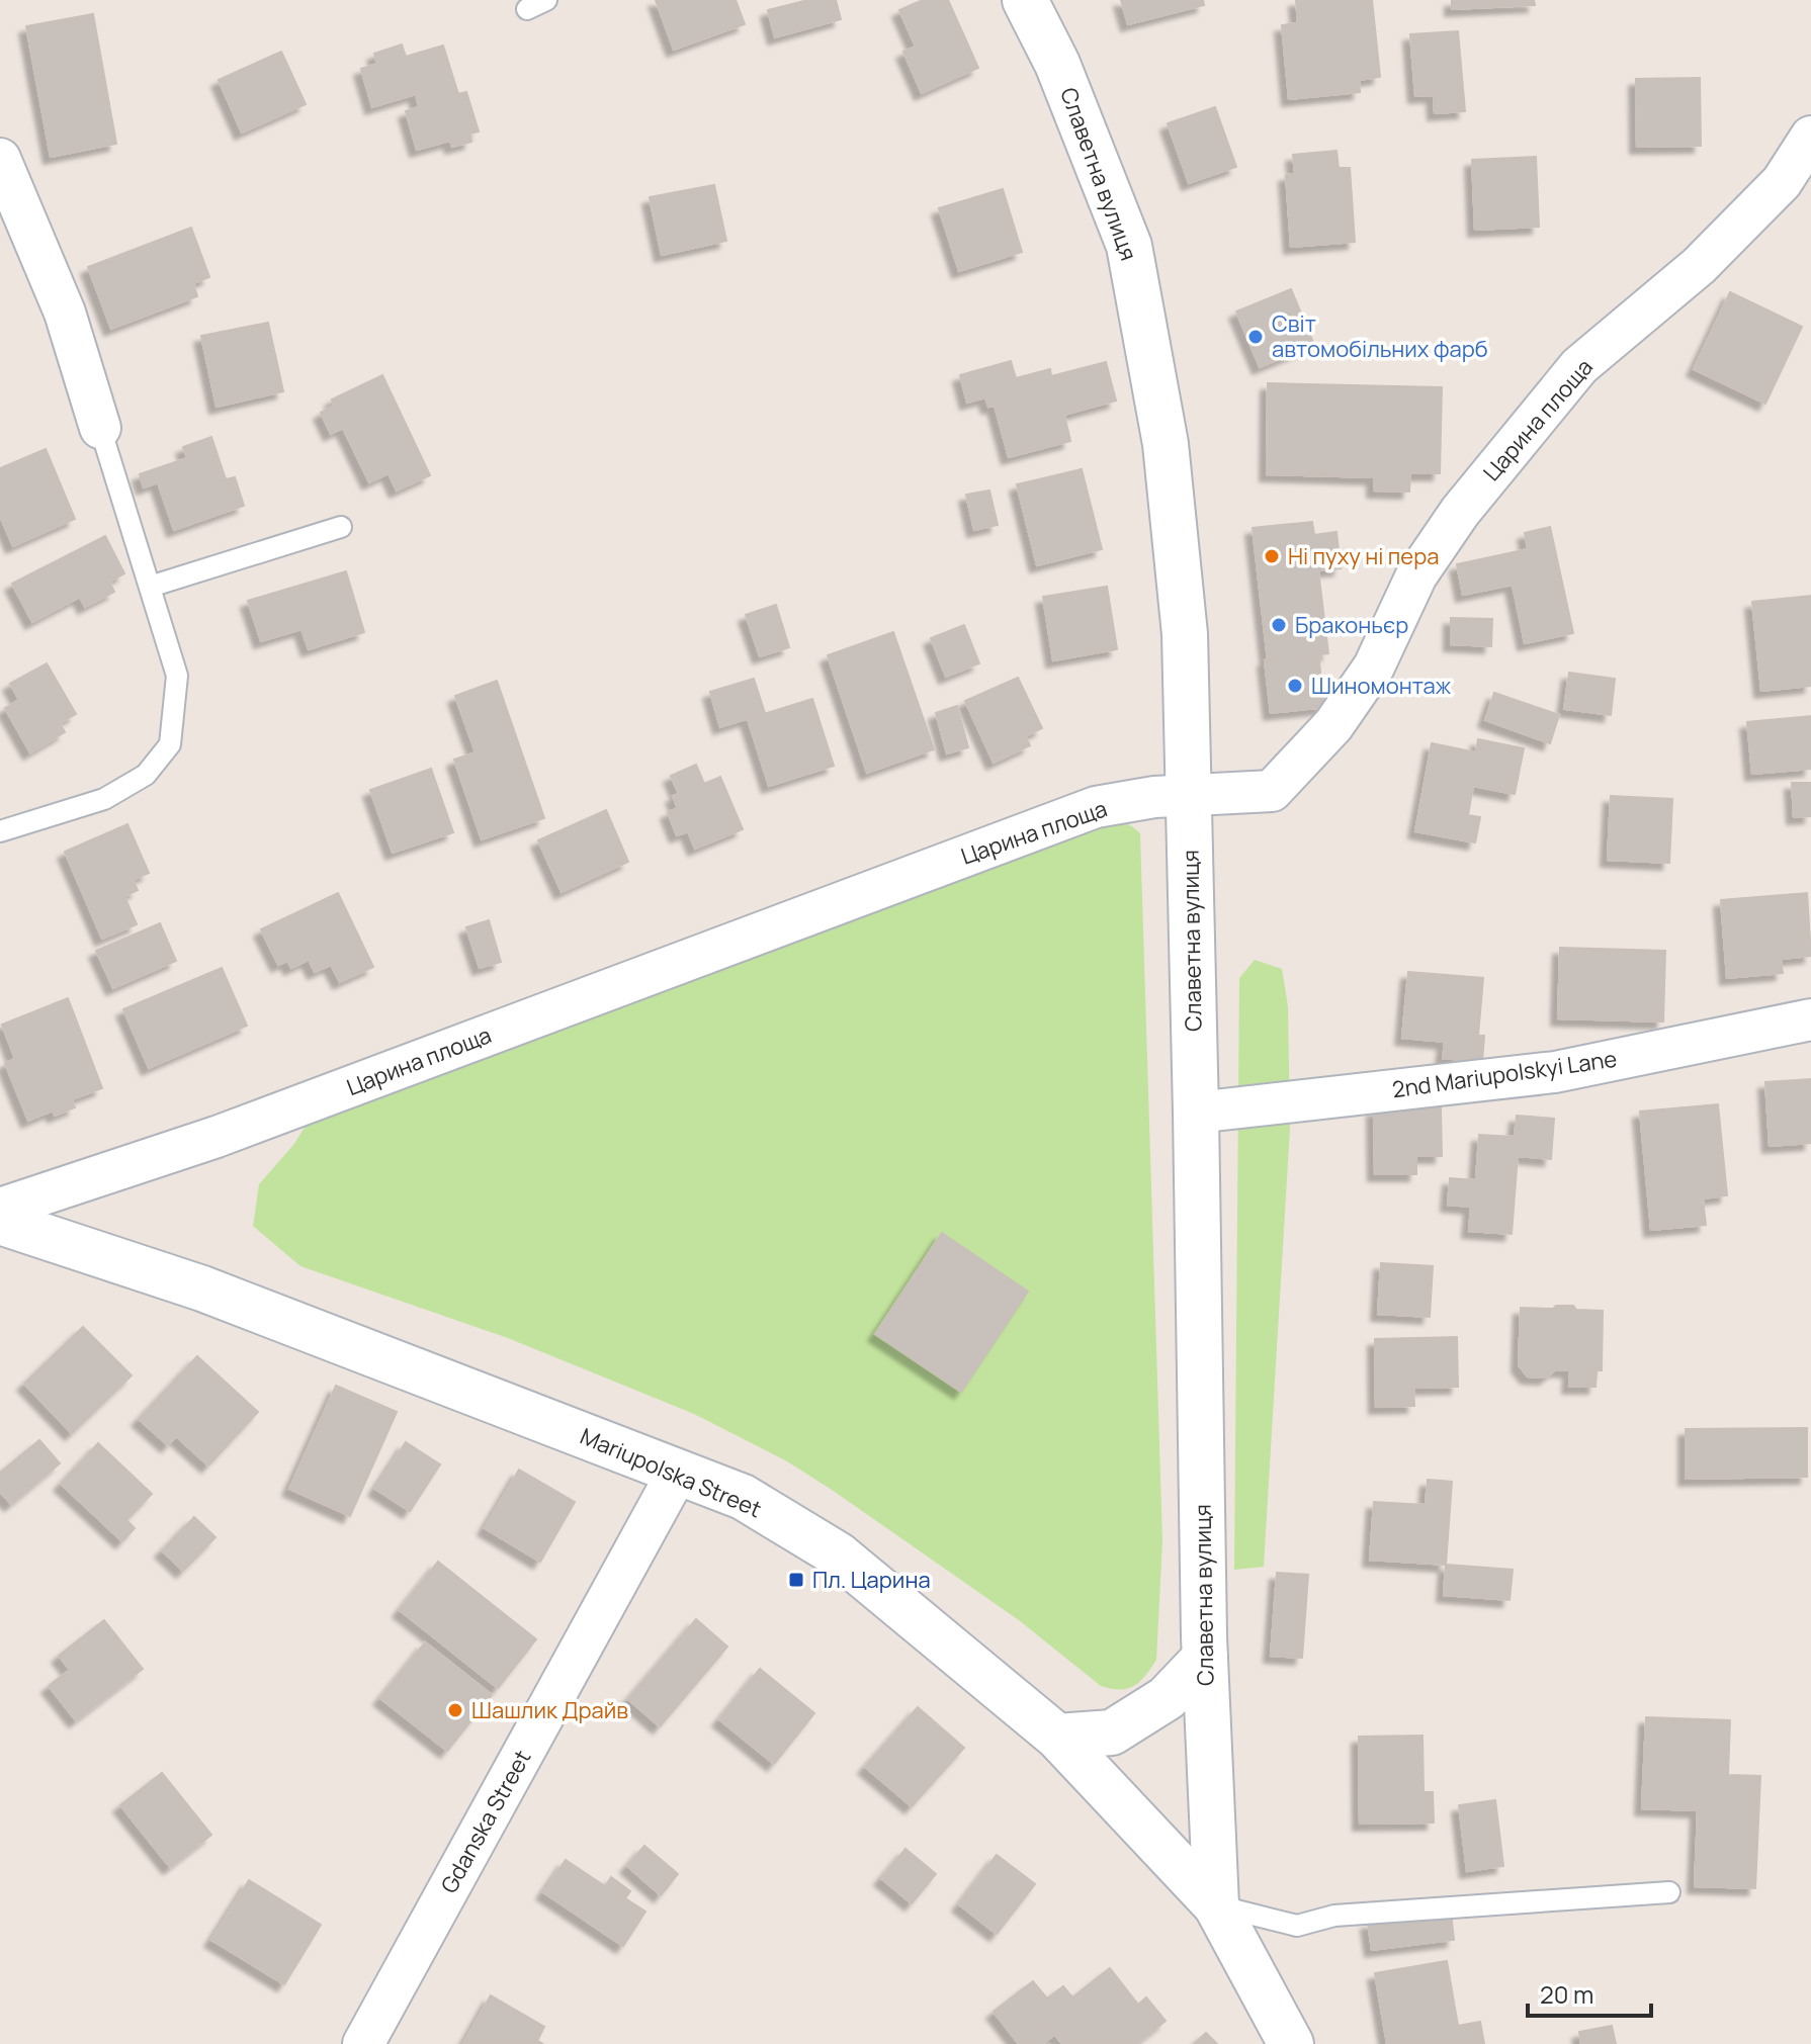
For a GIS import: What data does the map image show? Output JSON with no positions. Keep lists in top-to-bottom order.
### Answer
{
  "streets": {
    "main road": ["Славетна вулиця", "Mariupolska Street"],
    "street": ["Царина площа", "2nd Mariupolskyi Lane", "Gdanska Street"]
  },
  "crossings": [
    ["Славетна вулиця", "Царина площа"],
    ["Славетна вулиця", "2nd Mariupolskyi Lane"],
    ["Славетна вулиця", "Mariupolska Street"],
    ["Mariupolska Street", "Gdanska Street"]
  ],
  "places": {
    "other": [
      "Світ автомобільних фарб",
      "Ні пуху ні пера",
      "Браконьєр",
      "Шиномонтаж",
      "Шашлик Драйв"
    ],
    "transit": ["Пл. Царина"]
  },
  "scale_bar": "20 m"
}
